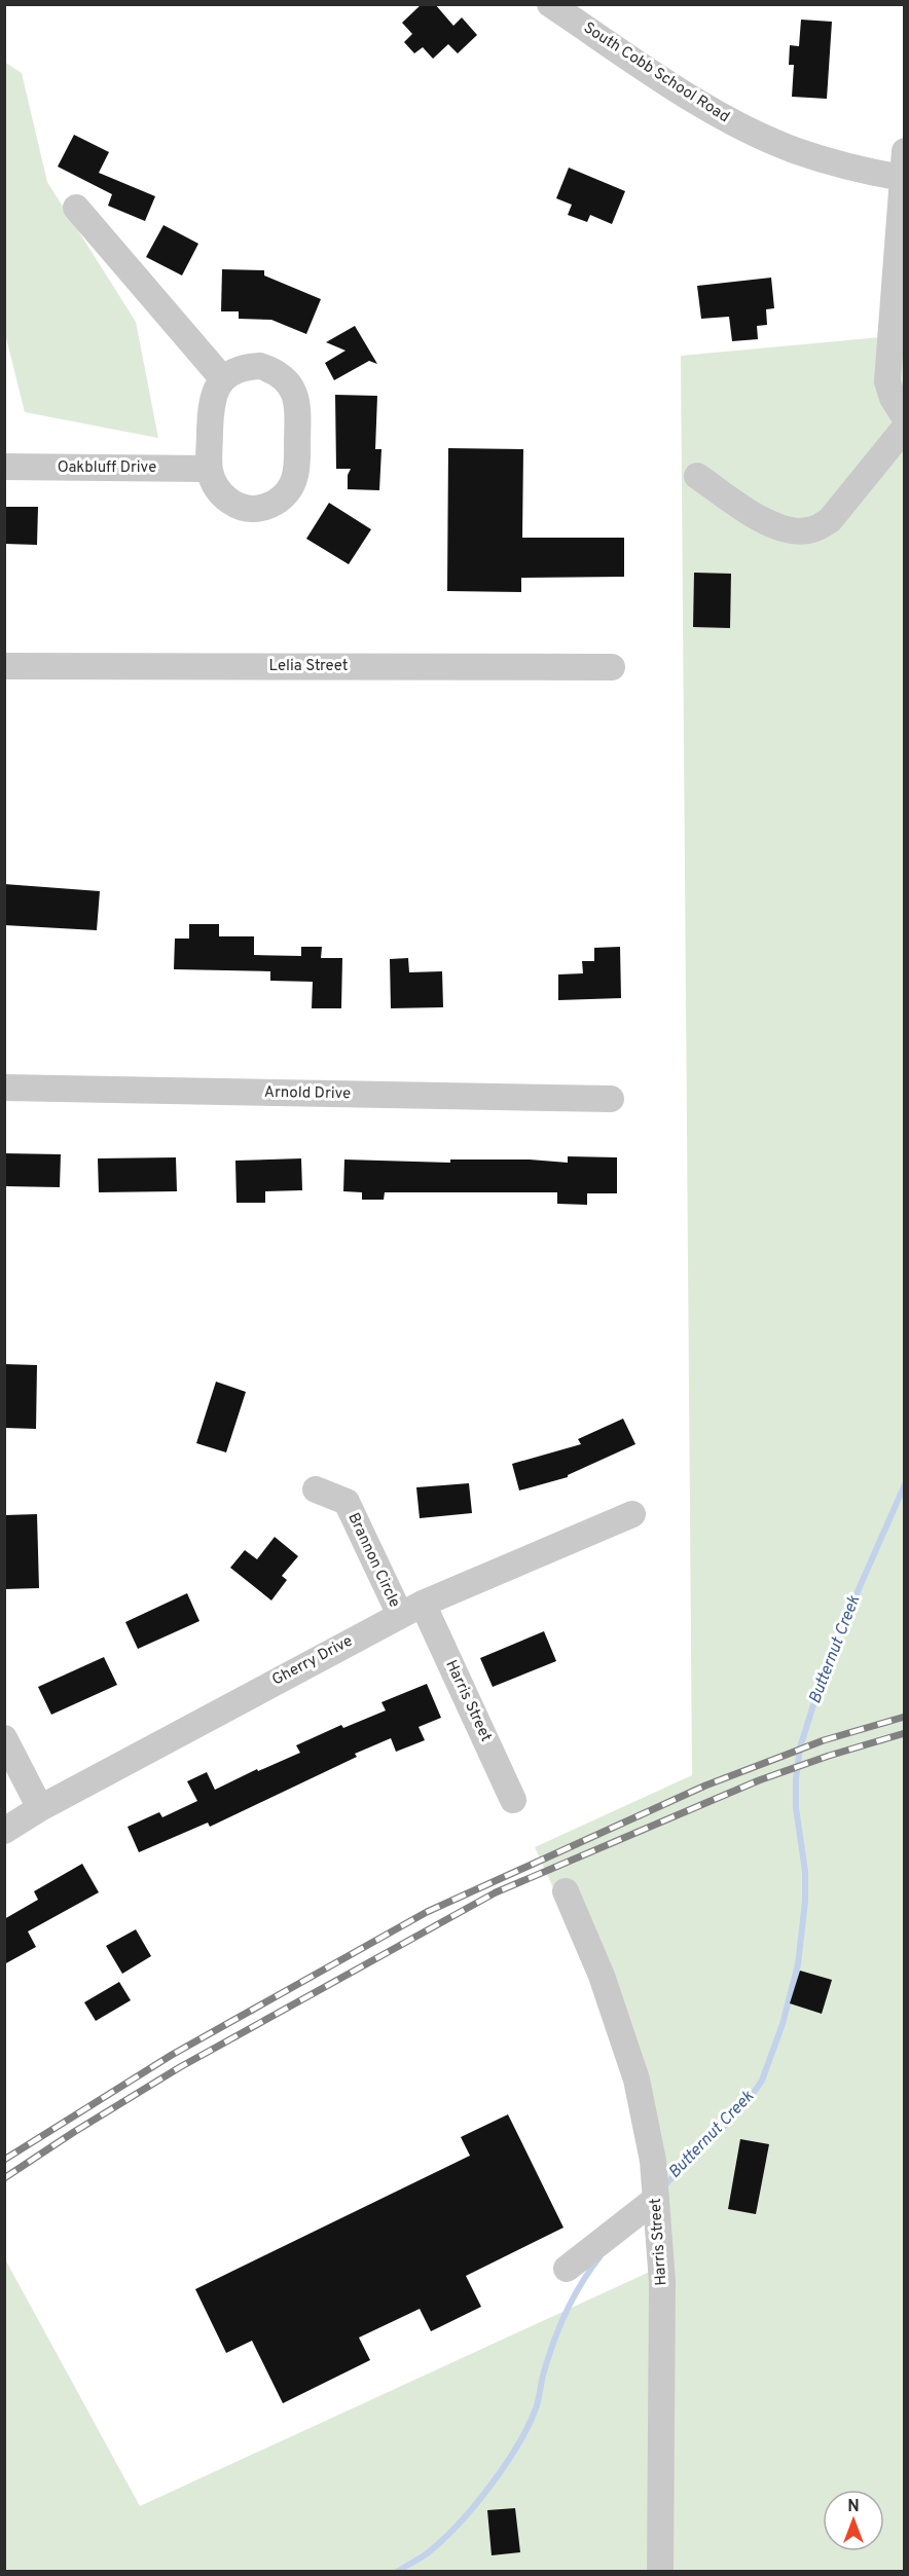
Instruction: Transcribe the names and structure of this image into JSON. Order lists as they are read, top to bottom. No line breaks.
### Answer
{"streets":{"street":["South Cobb School Road","Oakbluff Drive","Lelia Street","Arnold Drive","Brannon Circle","Gherry Drive","Harris Street"]},"crossings":[["Brannon Circle","Gherry Drive"],["Gherry Drive","Harris Street"]],"water":["Butternut Creek"],"north":"top"}
